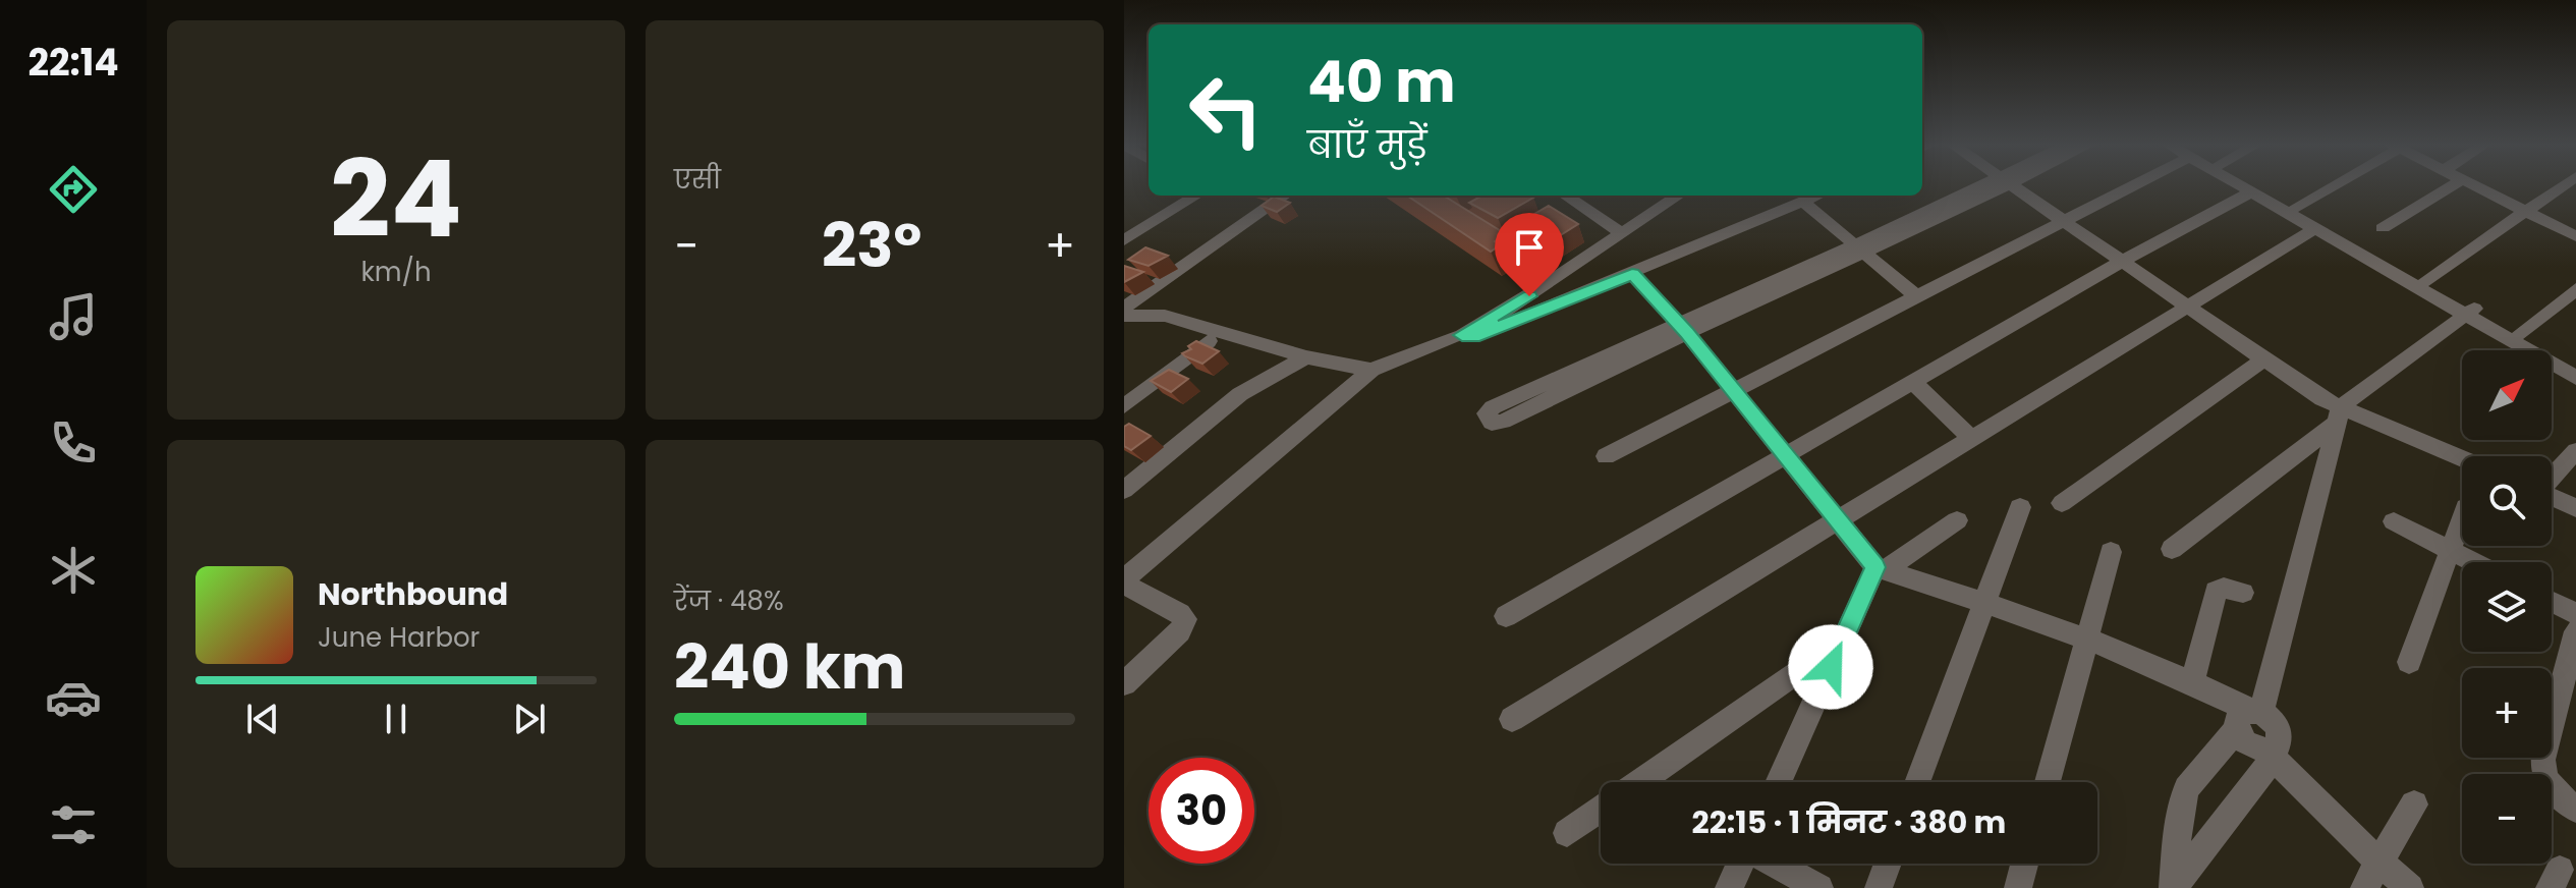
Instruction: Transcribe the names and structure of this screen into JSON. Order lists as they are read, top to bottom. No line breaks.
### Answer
{"north":"top right","page":{"tabs":"22:14","tile":[["24","km/h"],"एसी",["रेंज · 48%","240 km"]],"turn":["40 m","बाएँ मुड़ें"],"heat":["−","23°","+"],"map_buttons":["+","−"],"song":["Northbound","June Harbor"],"limit":"30","trip":"22:15 · 1 मिनट · 380 m"}}
